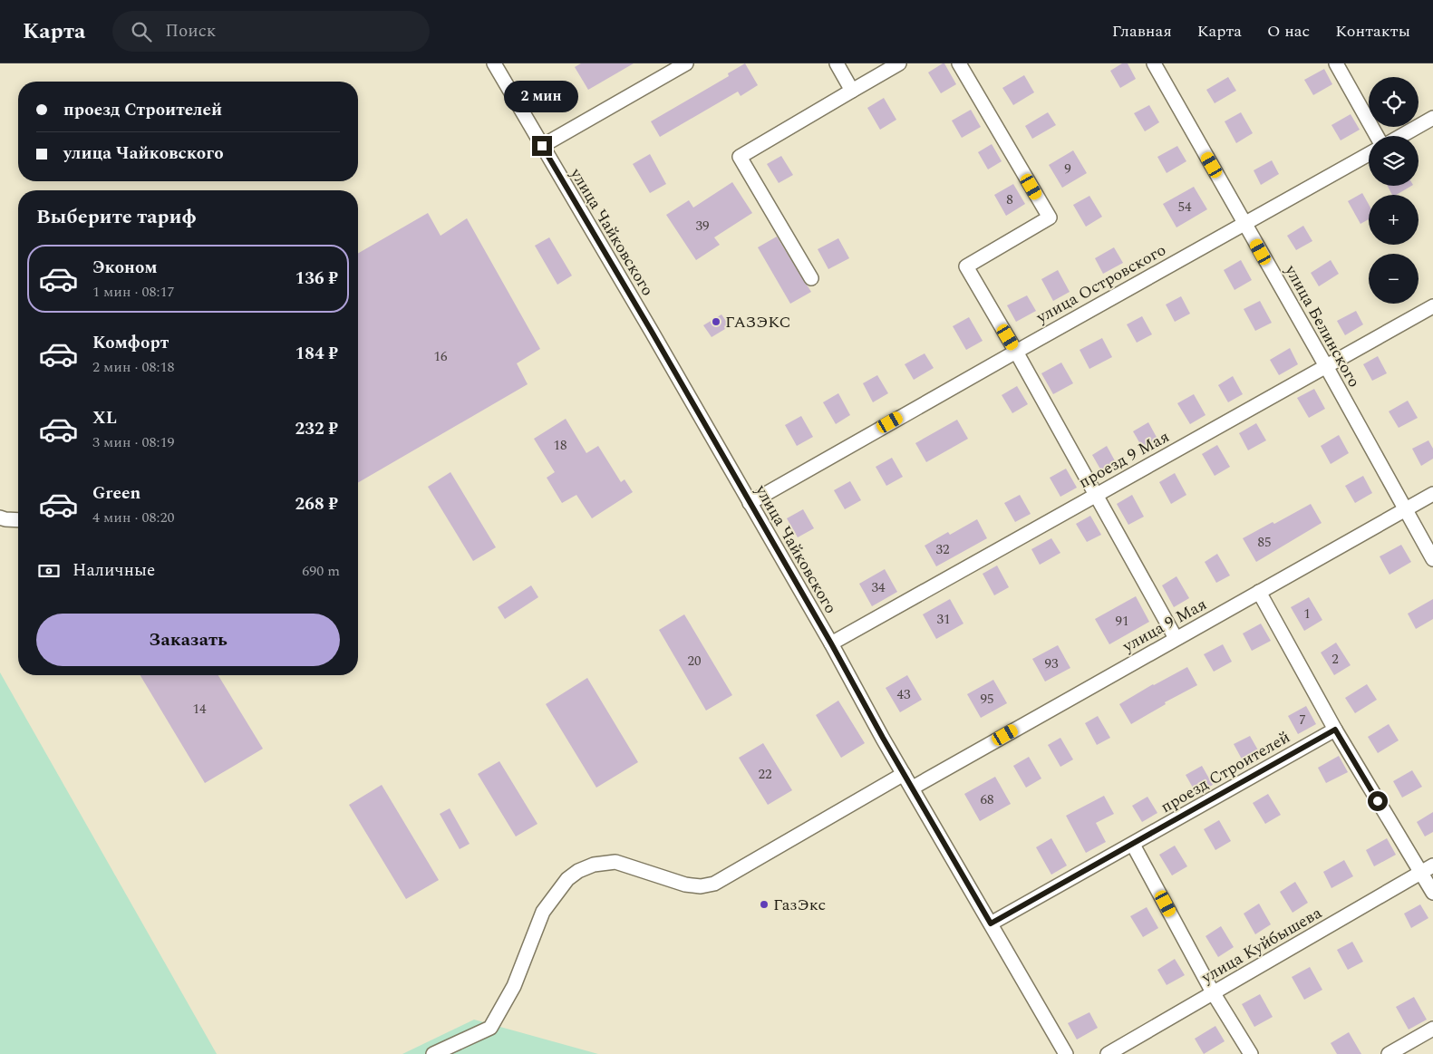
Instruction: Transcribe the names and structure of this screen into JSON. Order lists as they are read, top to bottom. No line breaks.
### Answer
{"streets":{"street":["улица Чайковского","улица Островского","улица Белинского","проезд 9 Мая","улица 9 Мая","проезд Строителей","улица Куйбышева"]},"crossings":[["улица Чайковского","улица Островского"],["улица Чайковского","проезд 9 Мая"],["улица Чайковского","улица 9 Мая"],["улица Чайковского","проезд Строителей"],["улица Островского","улица Белинского"],["улица Белинского","проезд 9 Мая"],["улица Белинского","улица 9 Мая"]],"places":["ГАЗЭКС","ГазЭкс"],"house_numbers":["9","8","54","39","16","18","85","32","34","1","31","91","2","20","93","43","95","14","7","22","68"],"page":{"header":"Карта","search":"Поиск","nav":["Главная","Карта","О нас","Контакты"],"map_buttons":["+","−"],"bubble":"2 мин","banner":["проезд Строителей","улица Чайковского"],"heading":"Выберите тариф","list":[{"name":"Эконом","note":"1 мин · 08:17","value":"136 ₽"},{"name":"Комфорт","note":"2 мин · 08:18","value":"184 ₽"},{"name":"XL","note":"3 мин · 08:19","value":"232 ₽"},{"name":"Green","note":"4 мин · 08:20","value":"268 ₽"}],"pay":["Наличные","690 m"],"buttons":"Заказать"}}
